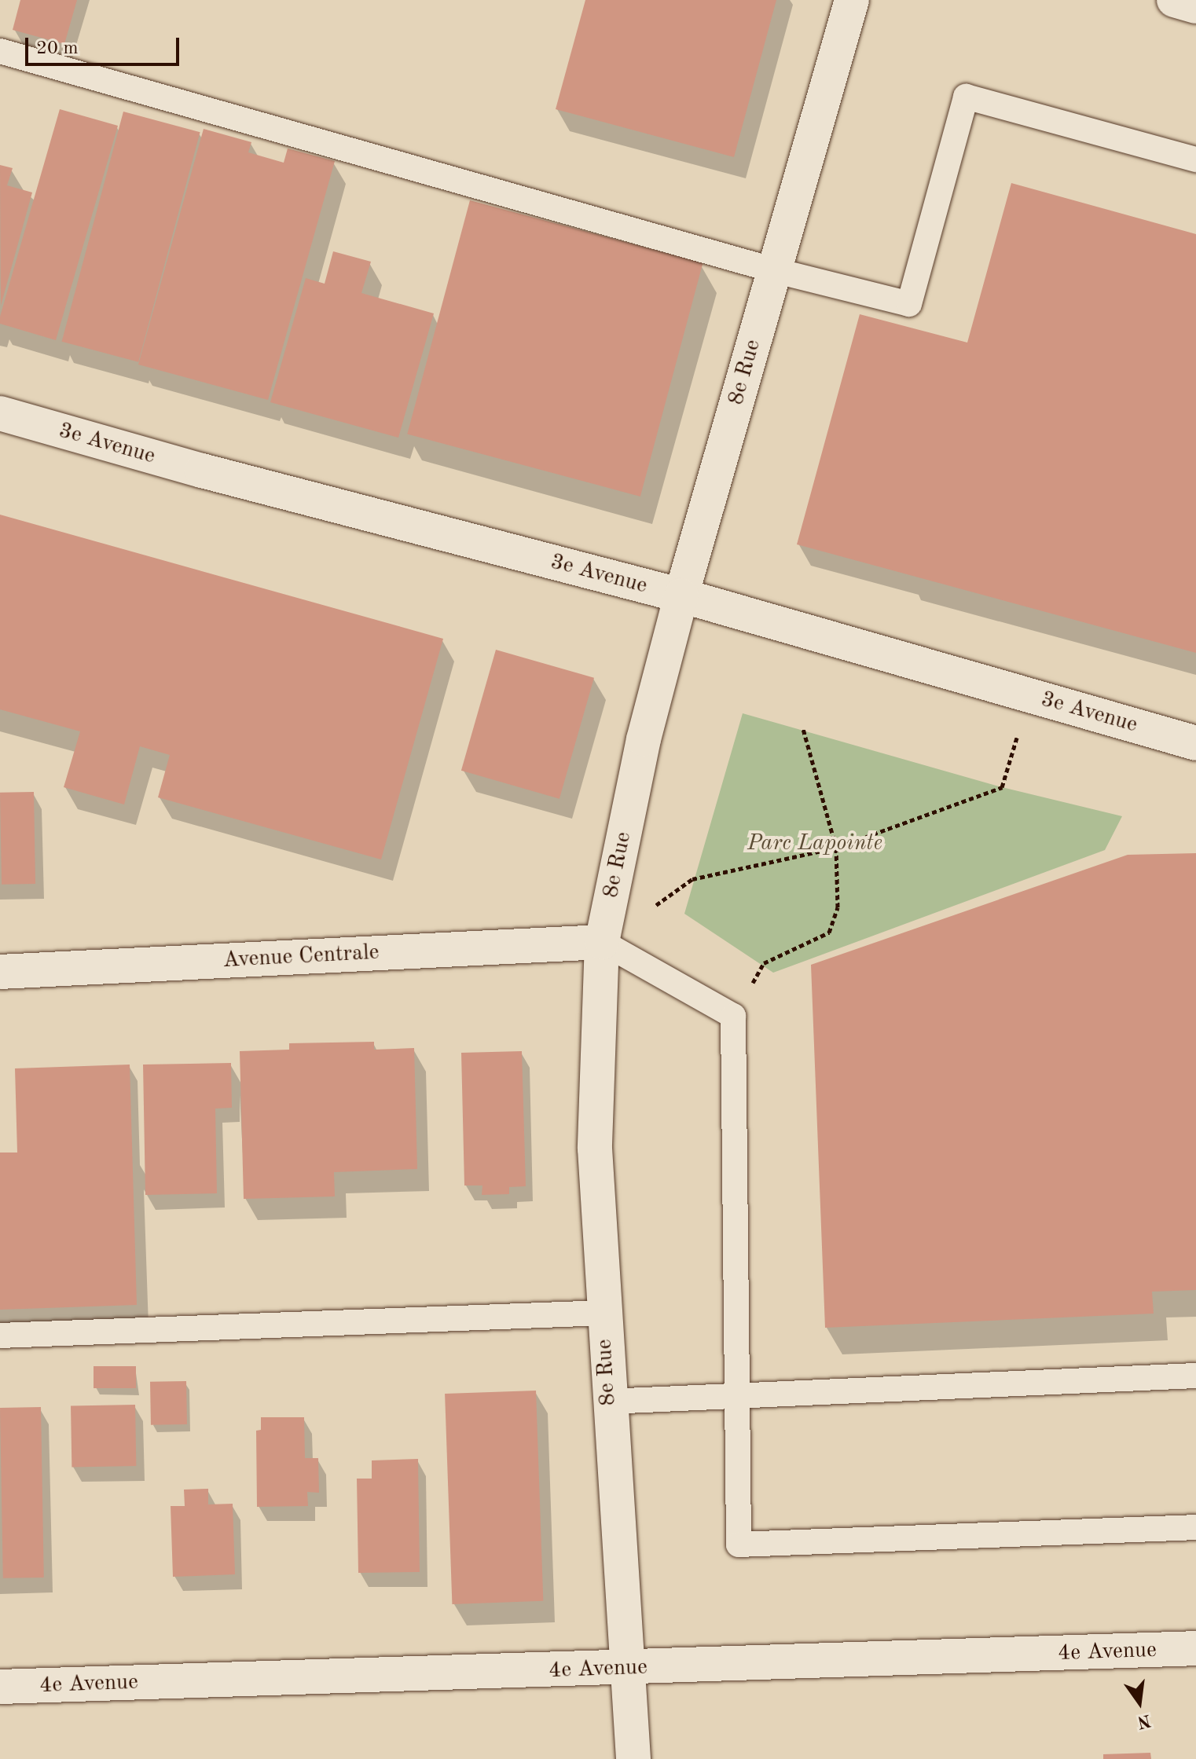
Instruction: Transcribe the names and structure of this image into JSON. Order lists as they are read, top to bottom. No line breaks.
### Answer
{"streets":{"street":["8e Rue","3e Avenue","Avenue Centrale","4e Avenue"]},"crossings":[["8e Rue","3e Avenue"],["8e Rue","Avenue Centrale"],["8e Rue","4e Avenue"]],"parks":["Parc Lapointe"],"scale_bar":"20 m","north":"bottom"}
